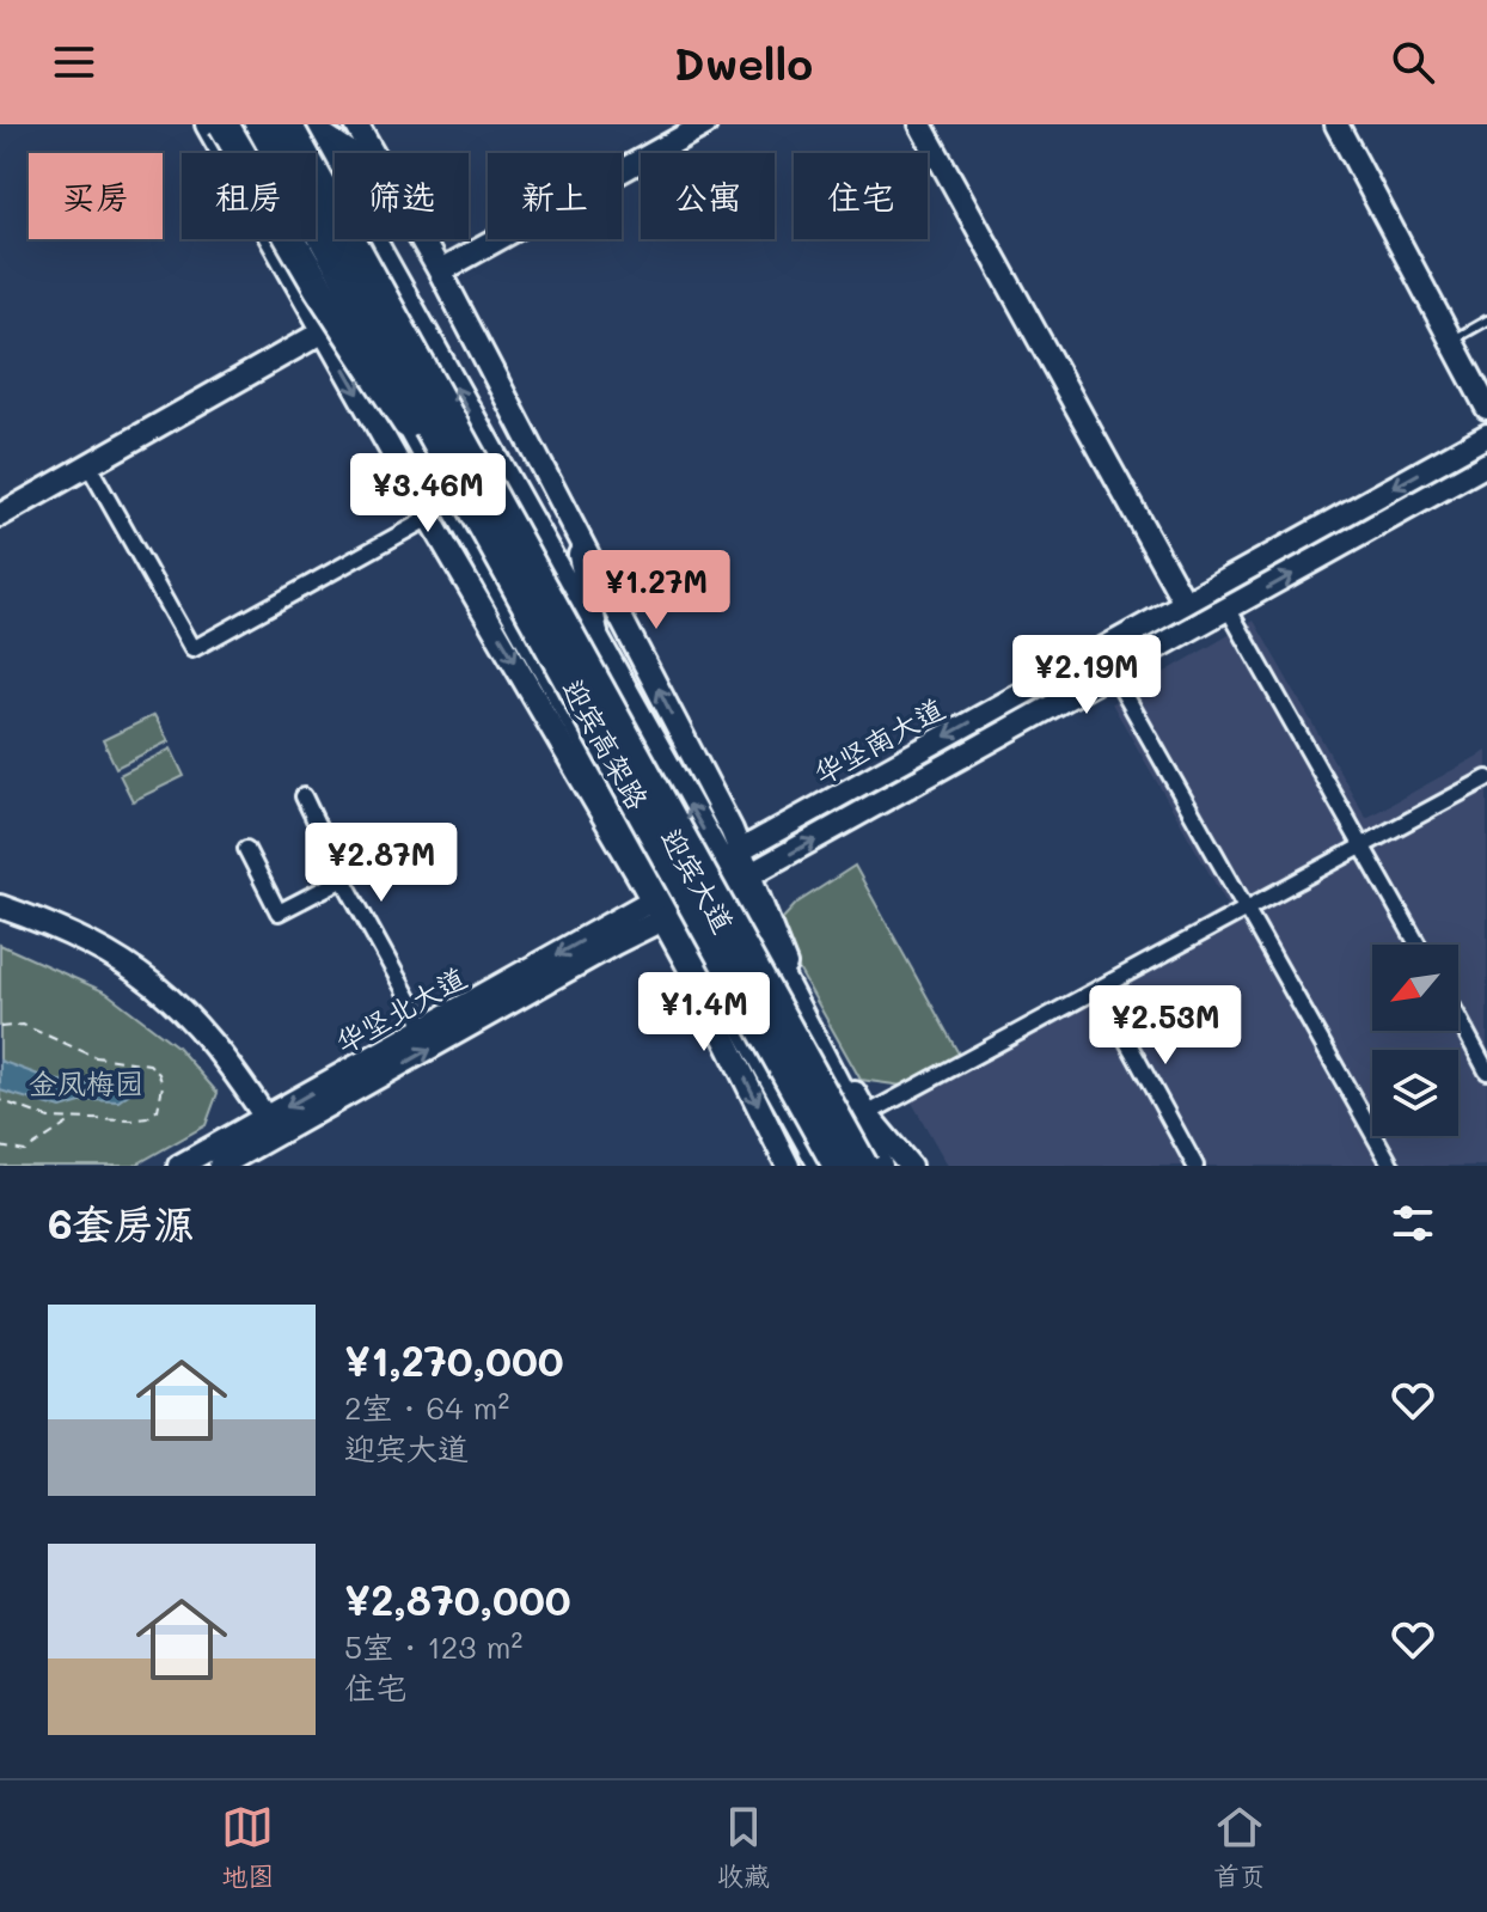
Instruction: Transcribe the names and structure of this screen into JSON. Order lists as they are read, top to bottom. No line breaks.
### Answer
{"streets":{"highway":["迎宾高架路"],"main road":["迎宾大道"],"street":["华坚南大道","华坚北大道"]},"crossings":[["华坚南大道","迎宾大道"],["华坚南大道","华坚北大道"],["迎宾大道","华坚北大道"]],"parks":["金凤梅园"],"north":"bottom left","page":{"header":"Dwello","chip":["买房","租房","筛选","新上","公寓","住宅"],"price":["¥3.46M","¥1.27M","¥2.19M","¥2.87M","¥1.4M","¥2.53M"],"heading":"6套房源","list":[{"name":"¥1,270,000","note":"2室 · 64 m² · 迎宾大道"},{"name":"¥2,870,000","note":"5室 · 123 m² · 住宅"}],"tabs":["地图","收藏","首页"]}}
